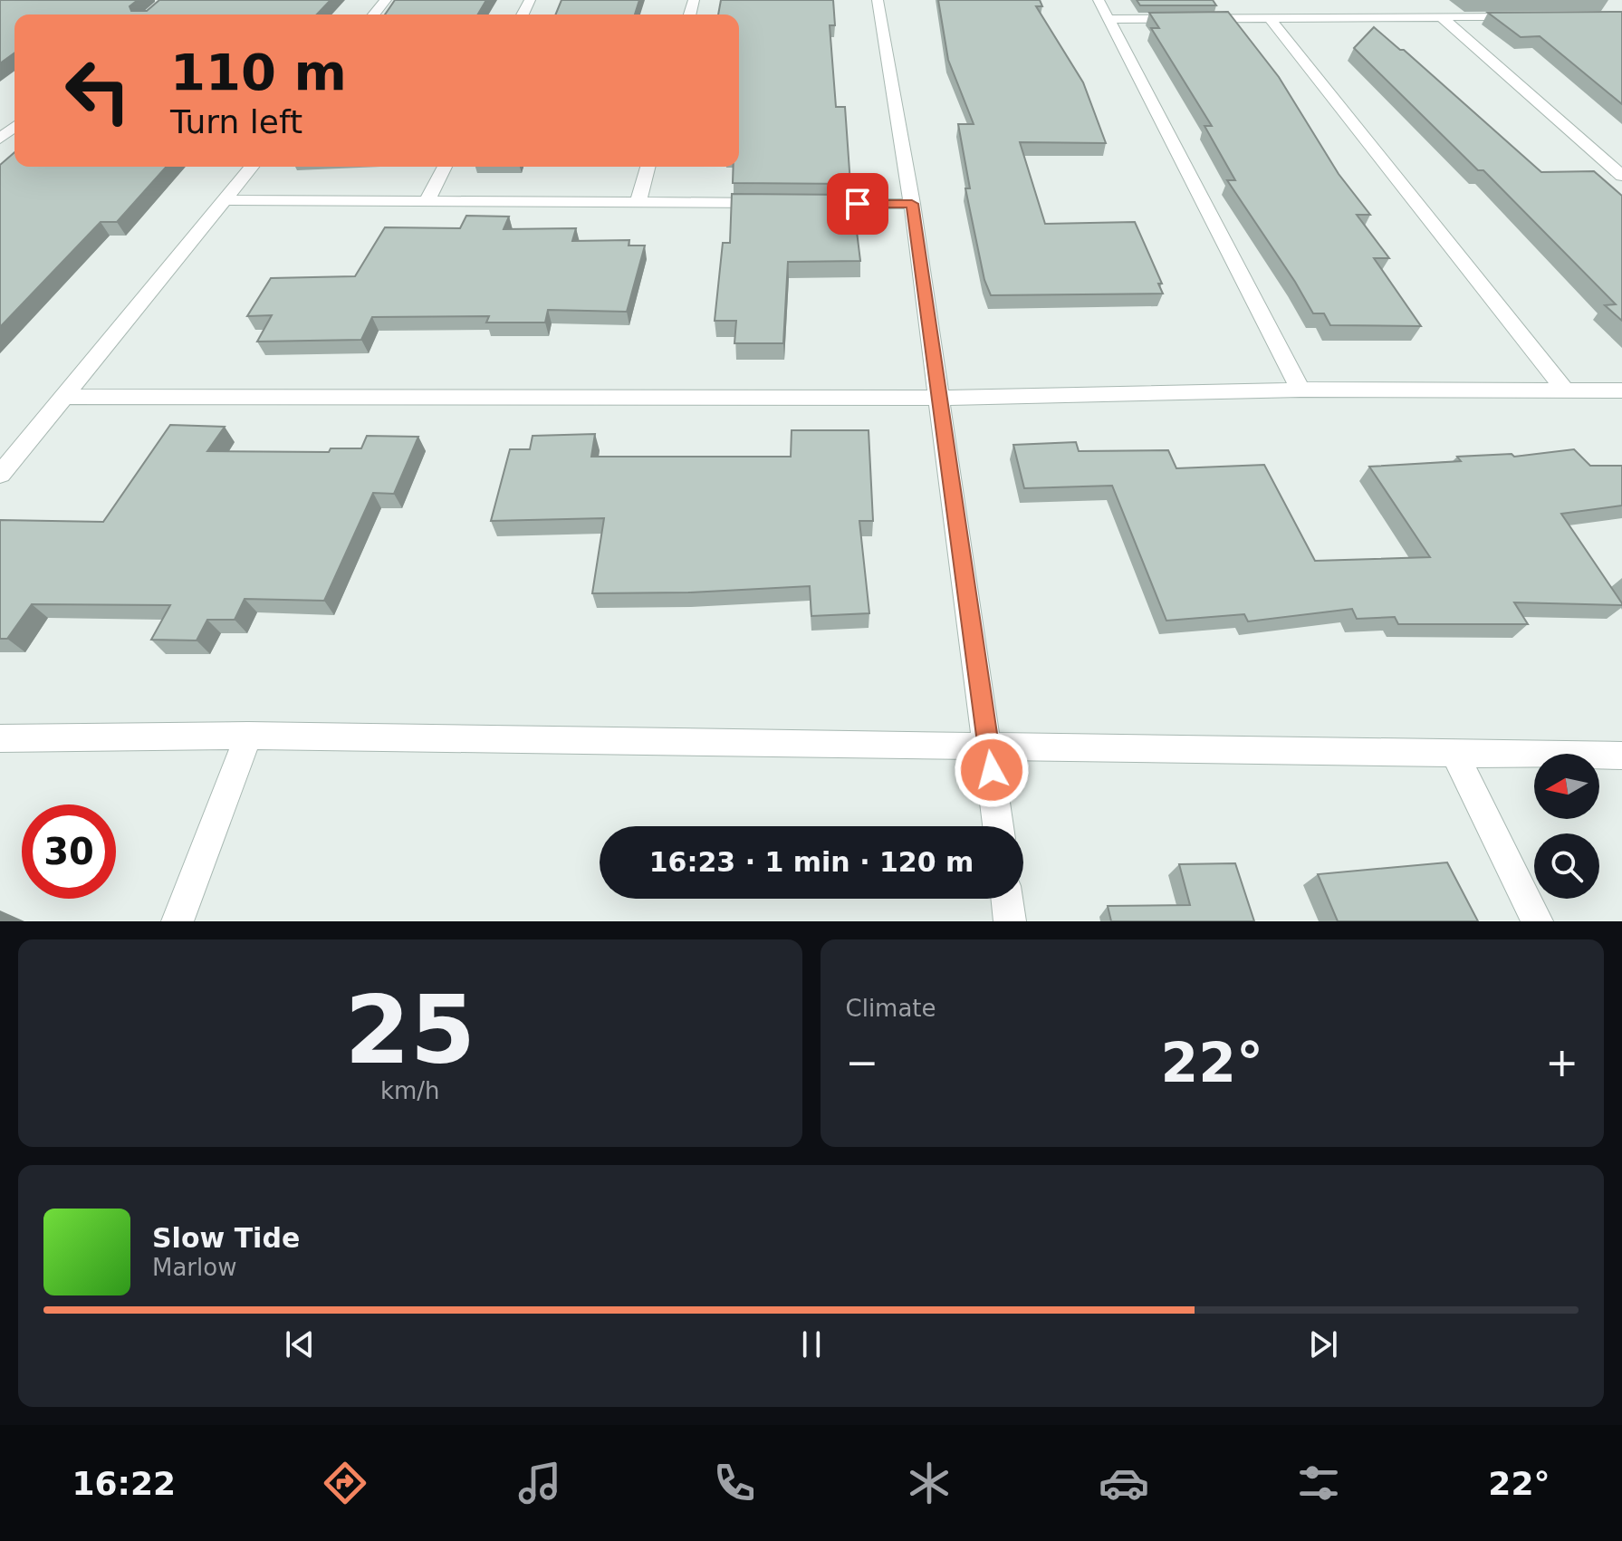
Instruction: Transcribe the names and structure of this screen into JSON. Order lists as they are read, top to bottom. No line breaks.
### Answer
{"north":"left","page":{"turn":["110 m","Turn left"],"limit":"30","trip":"16:23 · 1 min · 120 m","tile":[["25","km/h"],"Climate"],"heat":["−","22°","+"],"song":["Slow Tide","Marlow"],"tabs":["16:22","22°"]}}
